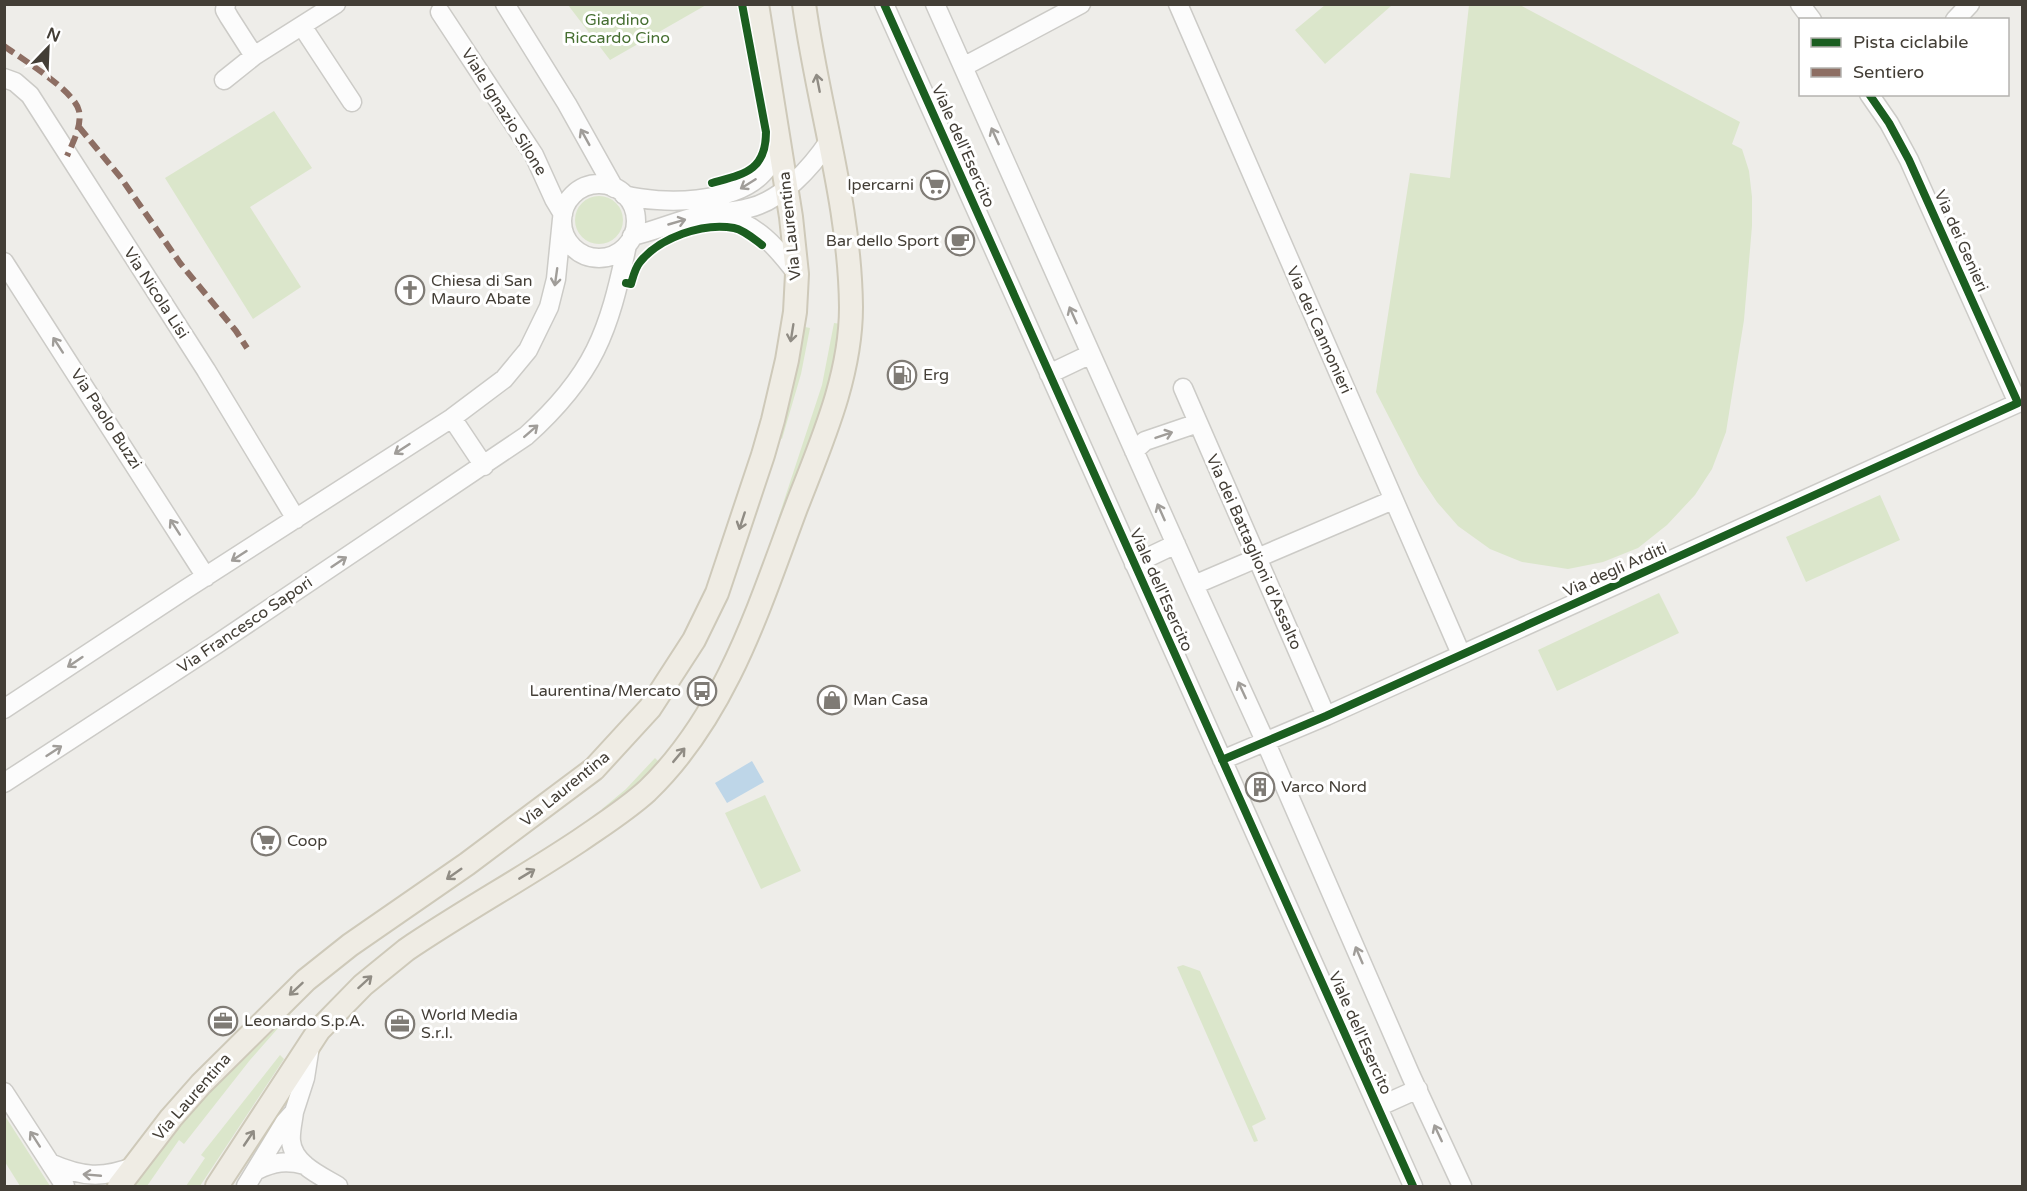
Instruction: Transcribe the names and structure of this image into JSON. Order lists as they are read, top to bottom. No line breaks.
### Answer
{"streets":{"main road":["Via Laurentina"],"street":["Viale Ignazio Silone","Viale dell'Esercito","Via dei Genieri","Via Nicola Lisi","Via dei Cannonieri","Via Paolo Buzzi","Via dei Battaglioni d'Assalto","Via degli Arditi","Via Francesco Sapori"]},"crossings":[["Viale Ignazio Silone","Via Francesco Sapori"],["Viale dell'Esercito","Via degli Arditi"],["Via dei Genieri","Via degli Arditi"],["Via dei Cannonieri","Via degli Arditi"],["Via dei Battaglioni d'Assalto","Via degli Arditi"]],"one_way":["Via Paolo Buzzi"],"parks":["Giardino Riccardo Cino"],"places":{"supermarket":["Ipercarni","Coop"],"cafe":["Bar dello Sport"],"church":["Chiesa di San Mauro Abate"],"fuel station":["Erg"],"bus stop":["Laurentina/Mercato"],"shop":["Man Casa"],"building":["Varco Nord"],"office":["Leonardo S.p.A.","World Media S.r.l."]},"legend":["Pista ciclabile","Sentiero"],"north":"top right"}
